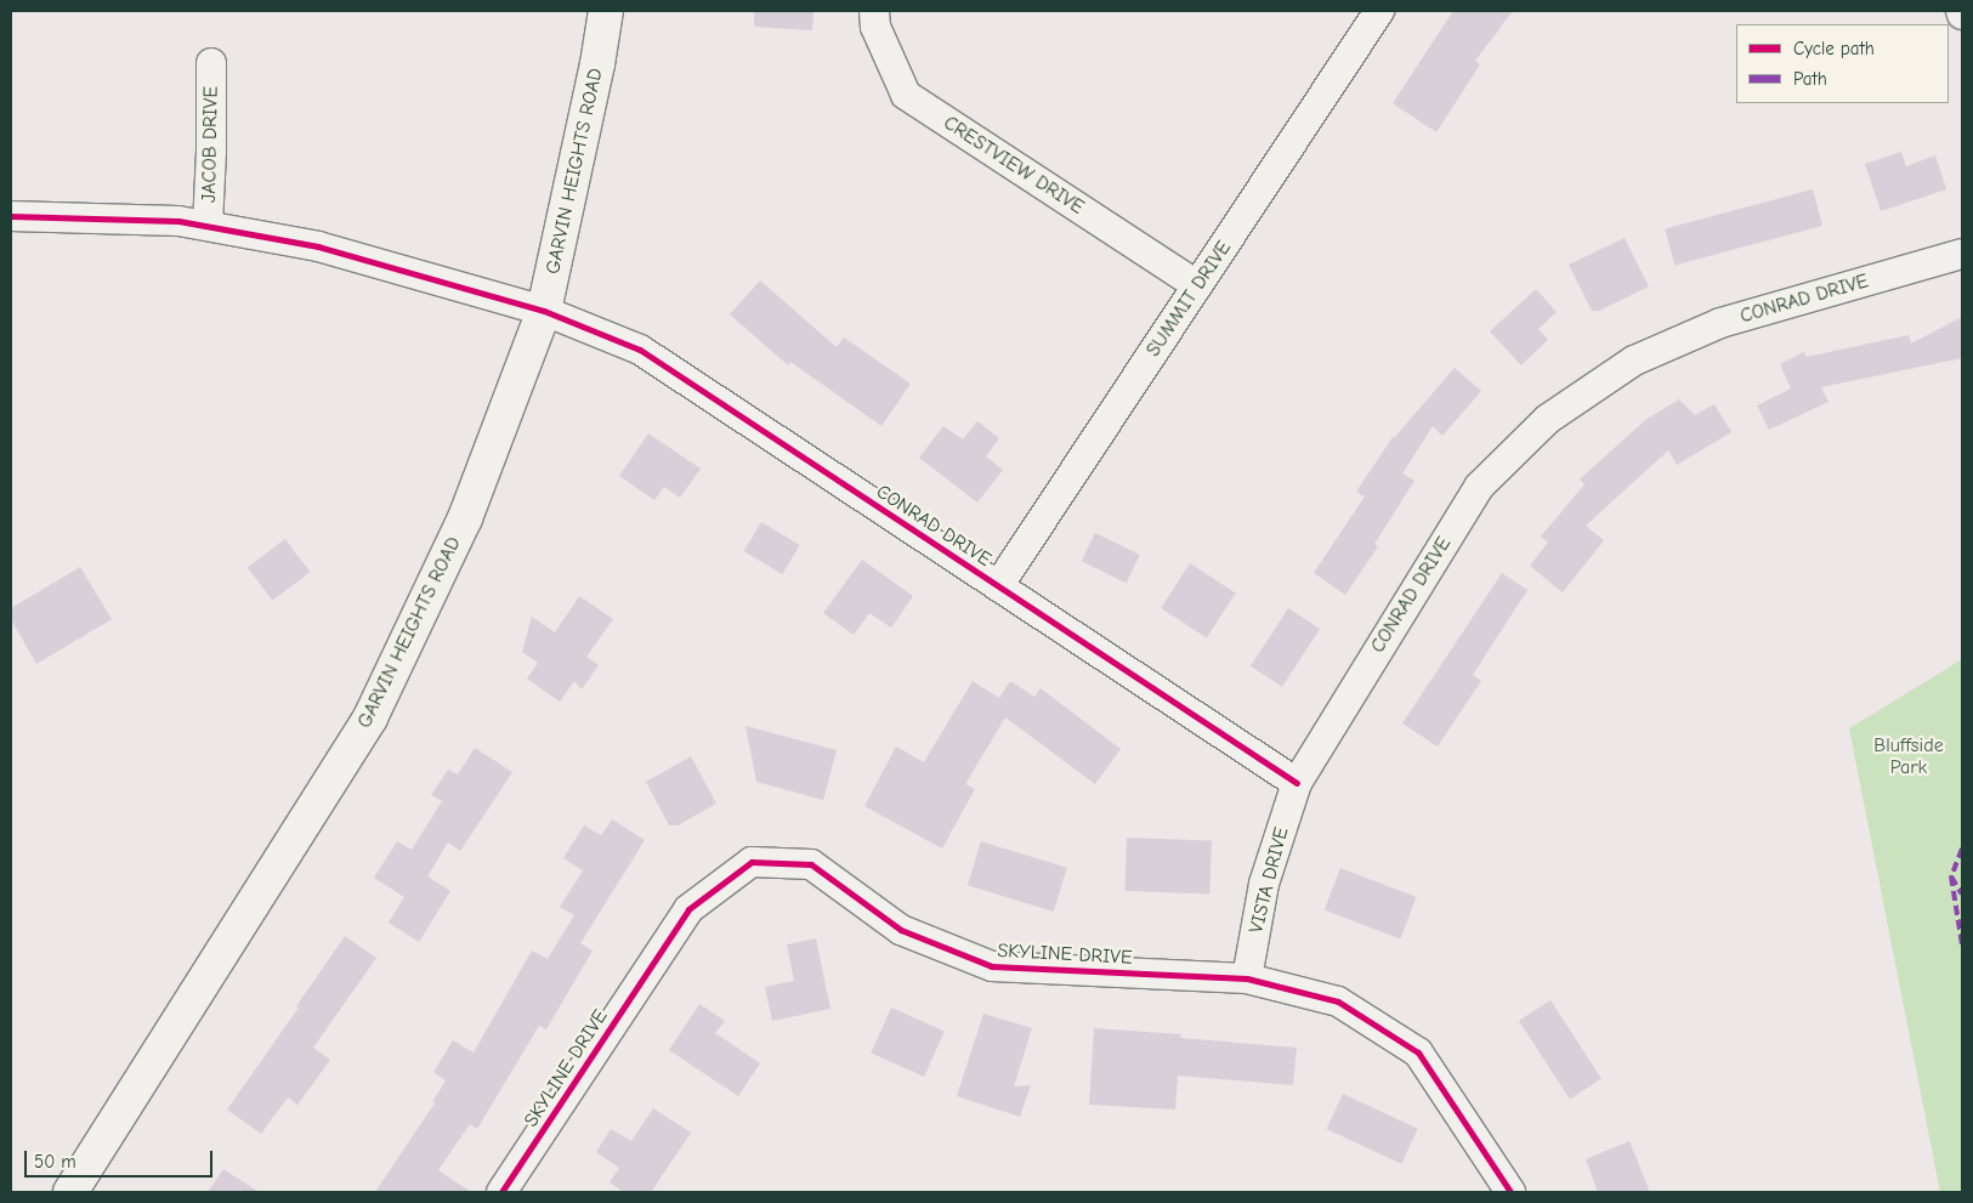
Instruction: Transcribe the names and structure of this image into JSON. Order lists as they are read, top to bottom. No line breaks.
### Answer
{"streets":{"main road":["GARVIN HEIGHTS ROAD"],"street":["JACOB DRIVE","CRESTVIEW DRIVE","SUMMIT DRIVE","CONRAD DRIVE","VISTA DRIVE","SKYLINE DRIVE"]},"crossings":[["JACOB DRIVE","CONRAD DRIVE"],["CRESTVIEW DRIVE","SUMMIT DRIVE"],["GARVIN HEIGHTS ROAD","CONRAD DRIVE"],["SUMMIT DRIVE","CONRAD DRIVE"],["CONRAD DRIVE","VISTA DRIVE"],["VISTA DRIVE","SKYLINE DRIVE"]],"parks":["Bluffside Park"],"legend":["Cycle path","Path"],"scale_bar":"50 m"}
